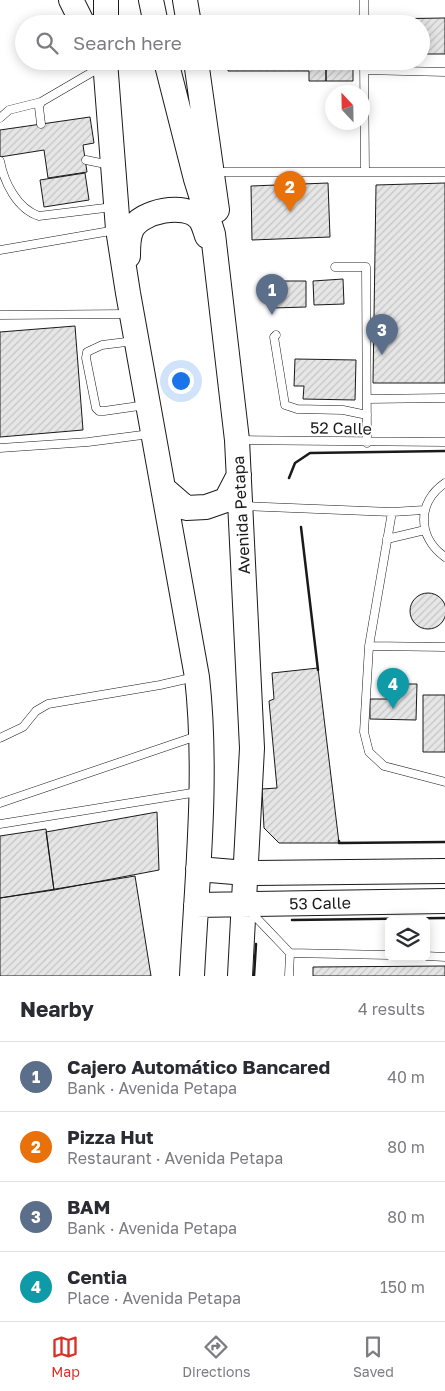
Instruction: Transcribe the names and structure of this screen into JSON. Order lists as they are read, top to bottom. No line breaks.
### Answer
{"streets":{"main road":["Avenida Petapa","53 Calle"],"lane":["52 Calle"]},"crossings":[["52 Calle","Avenida Petapa"],["Avenida Petapa","53 Calle"]],"north":"top","page":{"search":"Search here","pins":["2","1","3","4"],"heading":["Nearby","4 results"],"list":[{"mark":"1","name":"Cajero Automático Bancared","note":"Bank · Avenida Petapa","value":"40 m"},{"mark":"2","name":"Pizza Hut","note":"Restaurant · Avenida Petapa","value":"80 m"},{"mark":"3","name":"BAM","note":"Bank · Avenida Petapa","value":"80 m"},{"mark":"4","name":"Centia","note":"Place · Avenida Petapa","value":"150 m"}],"nav":["Map","Directions","Saved"]}}
